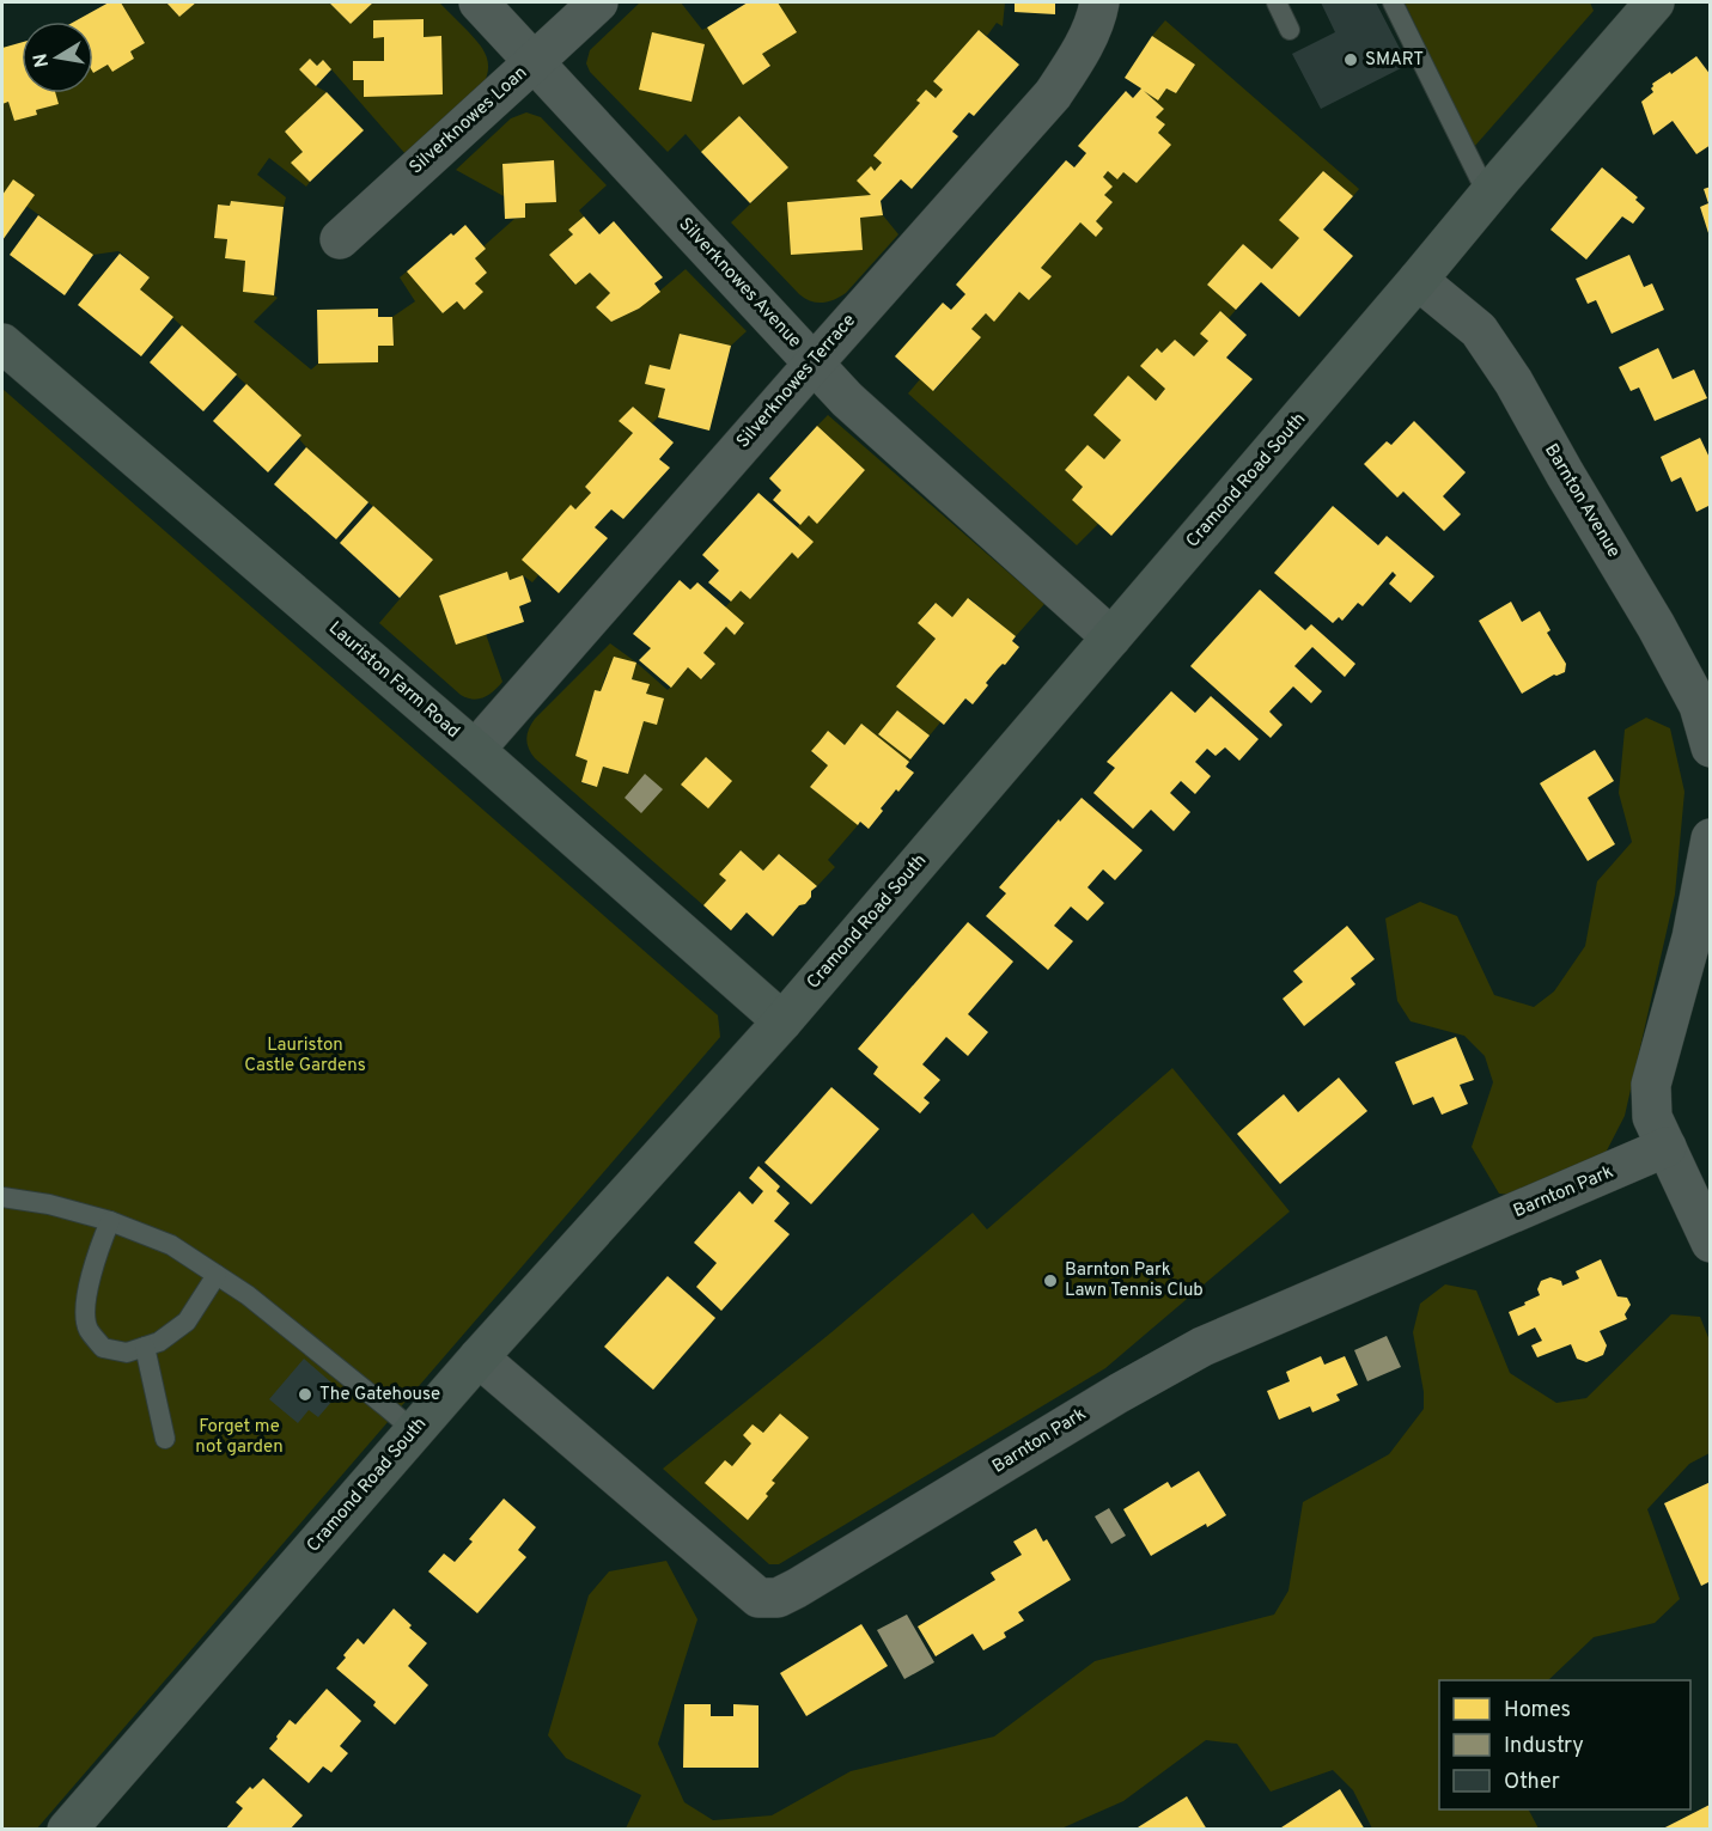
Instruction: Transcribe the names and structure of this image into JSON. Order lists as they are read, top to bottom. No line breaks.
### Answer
{"streets":{"street":["Silverknowes Loan","Silverknowes Avenue","Silverknowes Terrace","Cramond Road South","Barnton Avenue","Lauriston Farm Road","Barnton Park"]},"crossings":[["Silverknowes Loan","Silverknowes Avenue"],["Silverknowes Avenue","Silverknowes Terrace"],["Silverknowes Avenue","Cramond Road South"],["Silverknowes Terrace","Lauriston Farm Road"],["Cramond Road South","Barnton Avenue"],["Cramond Road South","Lauriston Farm Road"],["Cramond Road South","Barnton Park"]],"parks":["Lauriston Castle Gardens","Forget me not garden"],"places":["SMART","Barnton Park Lawn Tennis Club","The Gatehouse"],"legend":["Homes","Industry","Other"],"north":"left"}
